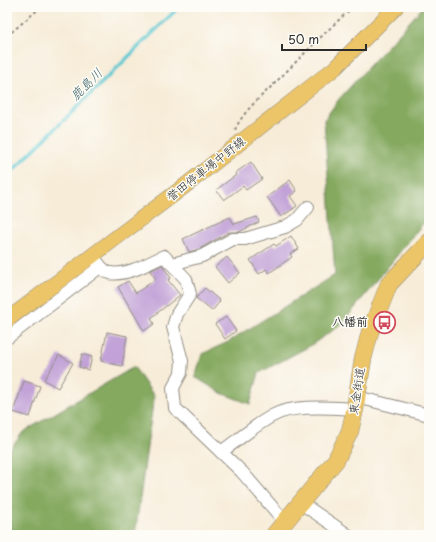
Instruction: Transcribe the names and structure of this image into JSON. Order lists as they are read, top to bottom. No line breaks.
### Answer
{"streets":{"highway":["東金街道"],"main road":["誉田停車場中野線"]},"water":["鹿島川"],"places":{"bus stop":["八幡前"]},"scale_bar":"50 m"}
